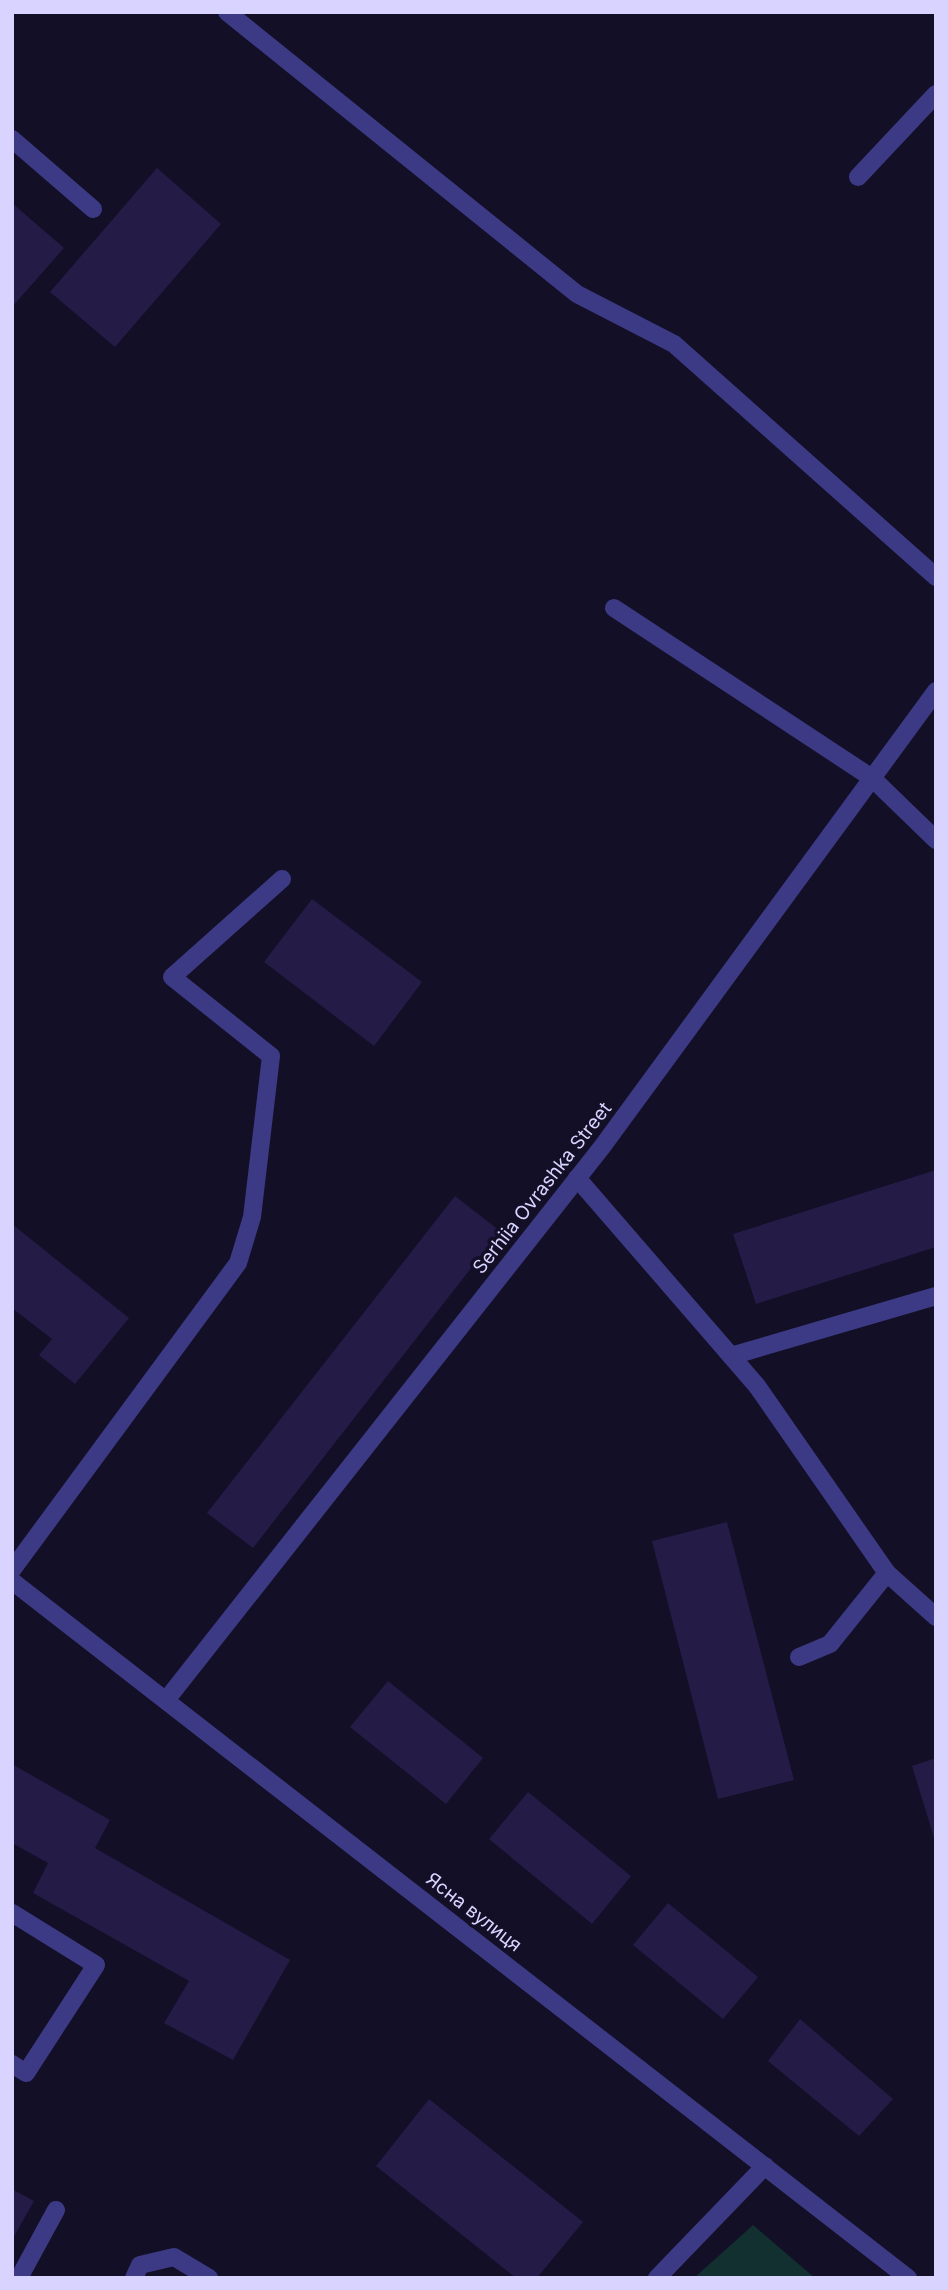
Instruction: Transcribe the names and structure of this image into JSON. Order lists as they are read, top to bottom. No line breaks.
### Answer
{"streets":{"street":["Serhiia Ovrashka Street","Ясна вулиця"]},"crossings":[["Serhiia Ovrashka Street","Ясна вулиця"]]}
